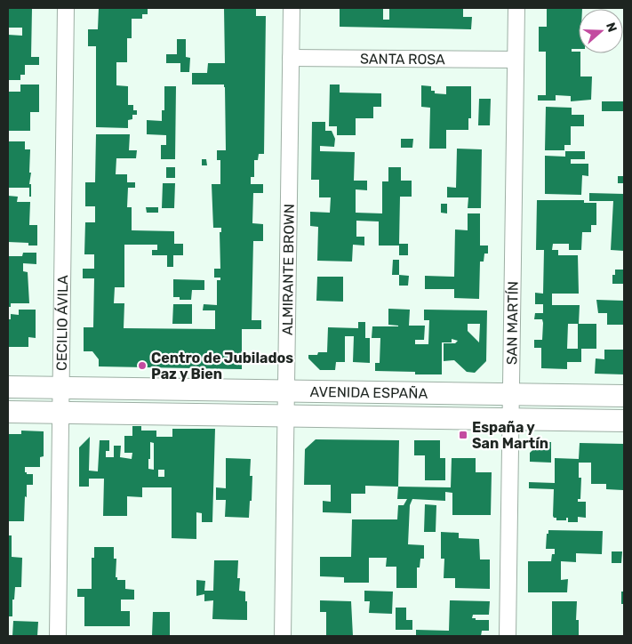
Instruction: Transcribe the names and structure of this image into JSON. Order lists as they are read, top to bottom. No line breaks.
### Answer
{"streets":{"main road":["AVENIDA ESPAÑA"],"street":["SANTA ROSA","ALMIRANTE BROWN","CECILIO ÁVILA","SAN MARTÍN"]},"crossings":[["SANTA ROSA","ALMIRANTE BROWN"],["SANTA ROSA","SAN MARTÍN"],["ALMIRANTE BROWN","AVENIDA ESPAÑA"],["CECILIO ÁVILA","AVENIDA ESPAÑA"],["SAN MARTÍN","AVENIDA ESPAÑA"]],"places":{"other":["Centro de Jubilados Paz y Bien"],"transit":["España y San Martín"]},"north":"right"}
